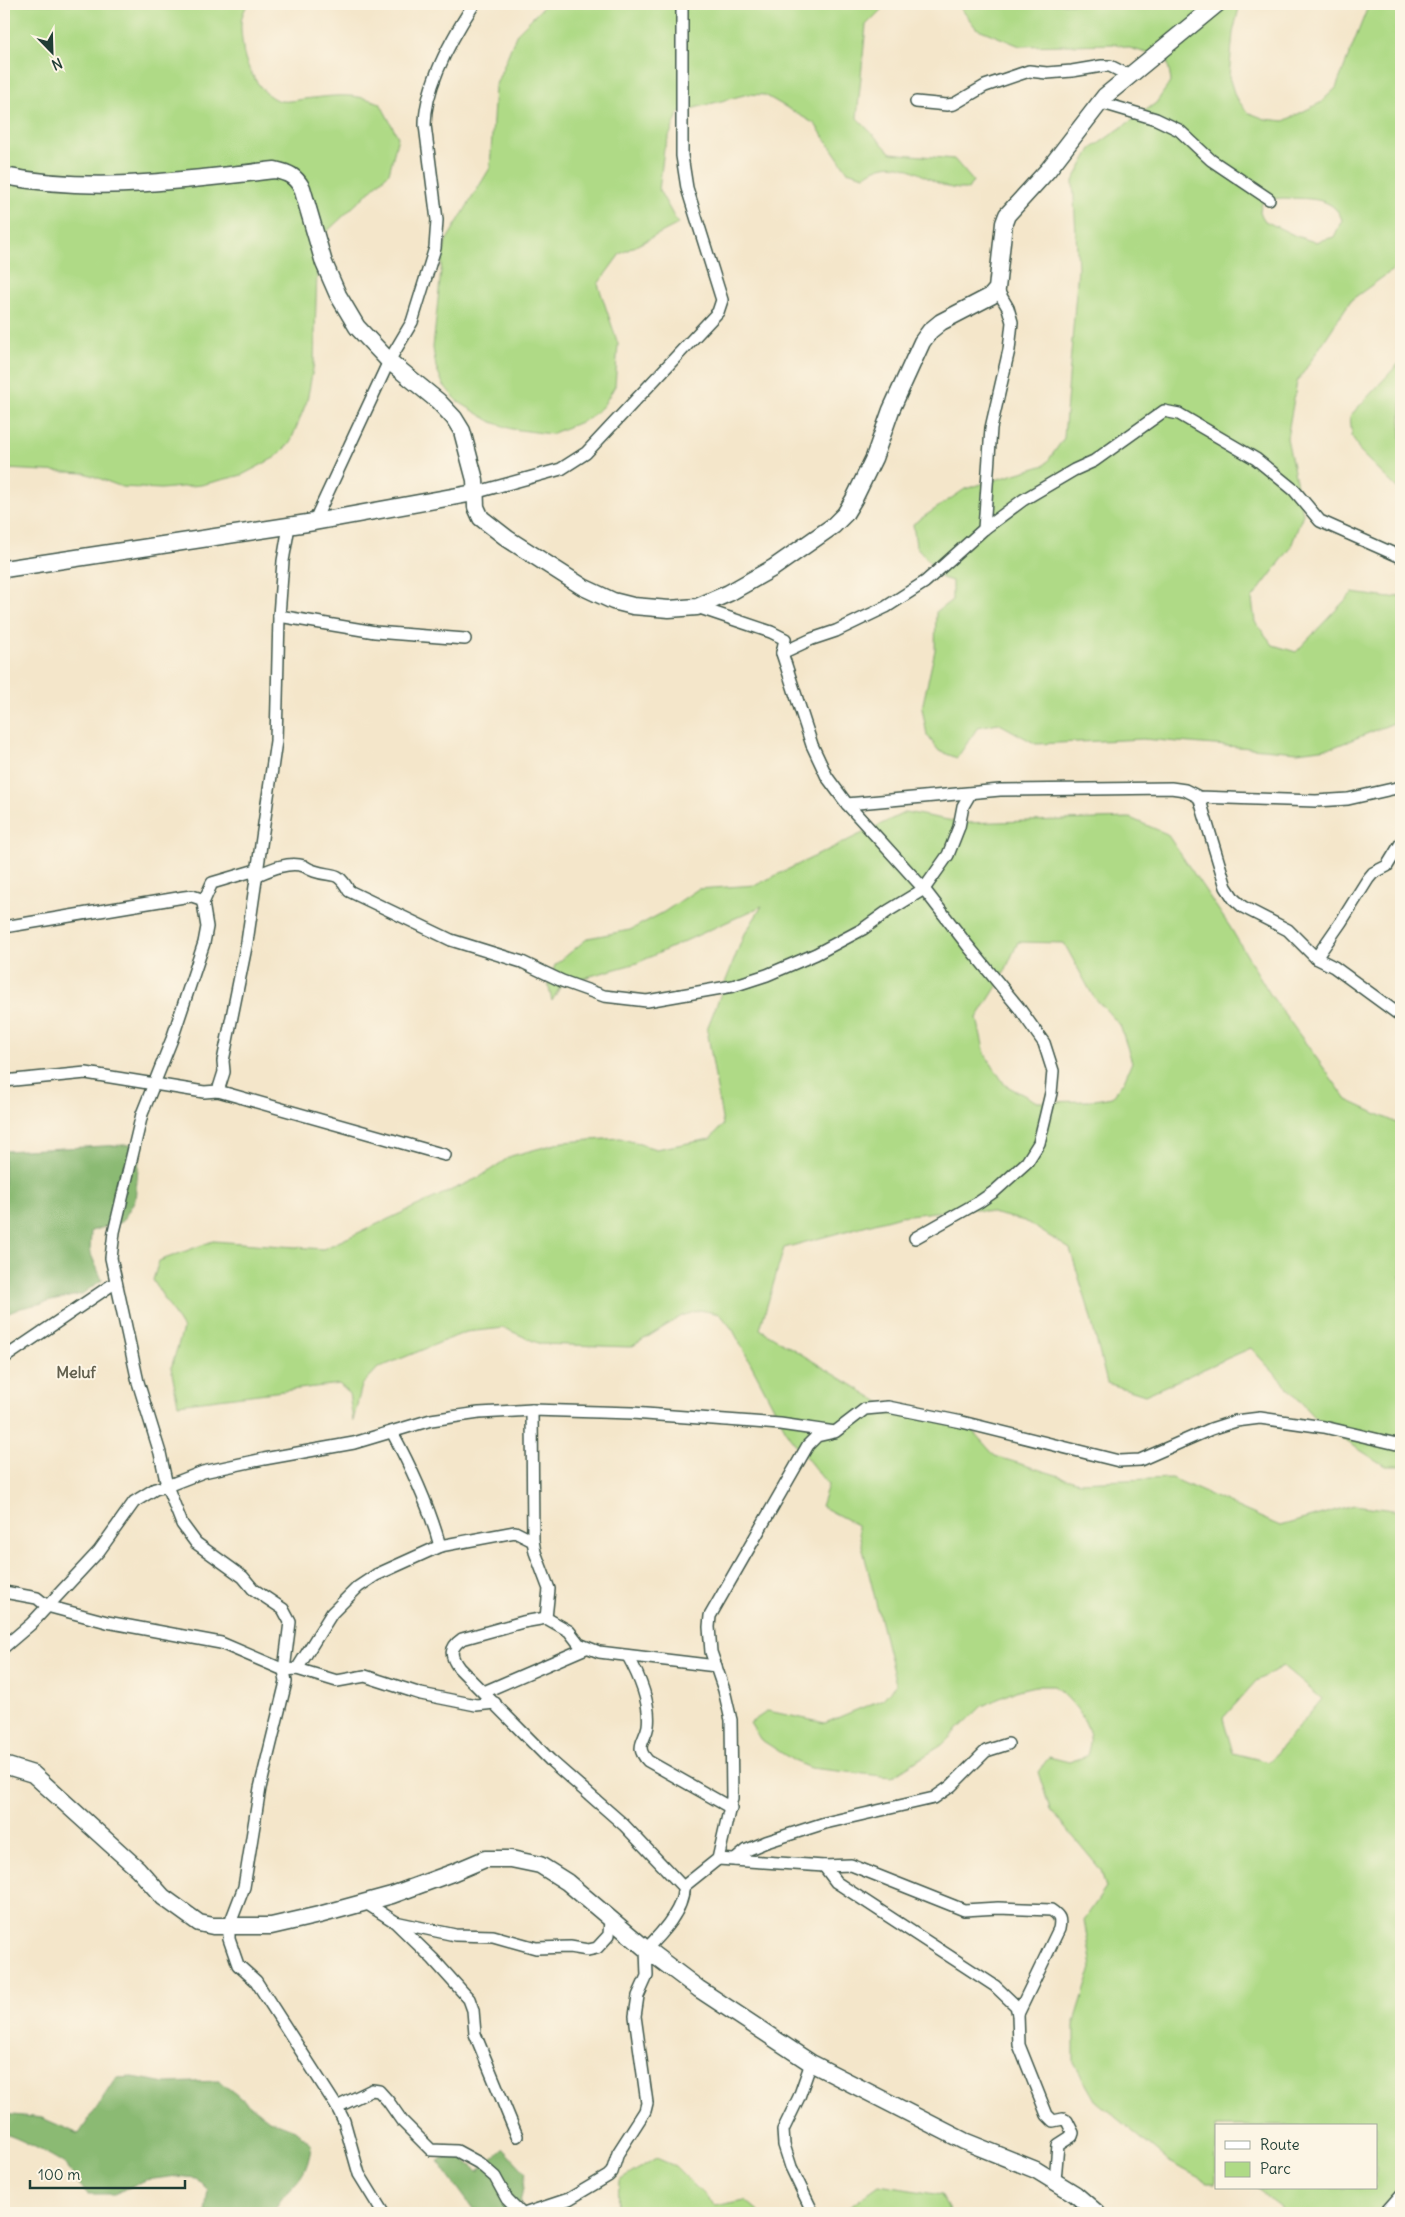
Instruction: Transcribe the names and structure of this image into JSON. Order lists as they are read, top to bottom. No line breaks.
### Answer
{"districts":["Meluf"],"legend":["Route","Parc"],"scale_bar":"100 m","north":"bottom right"}
